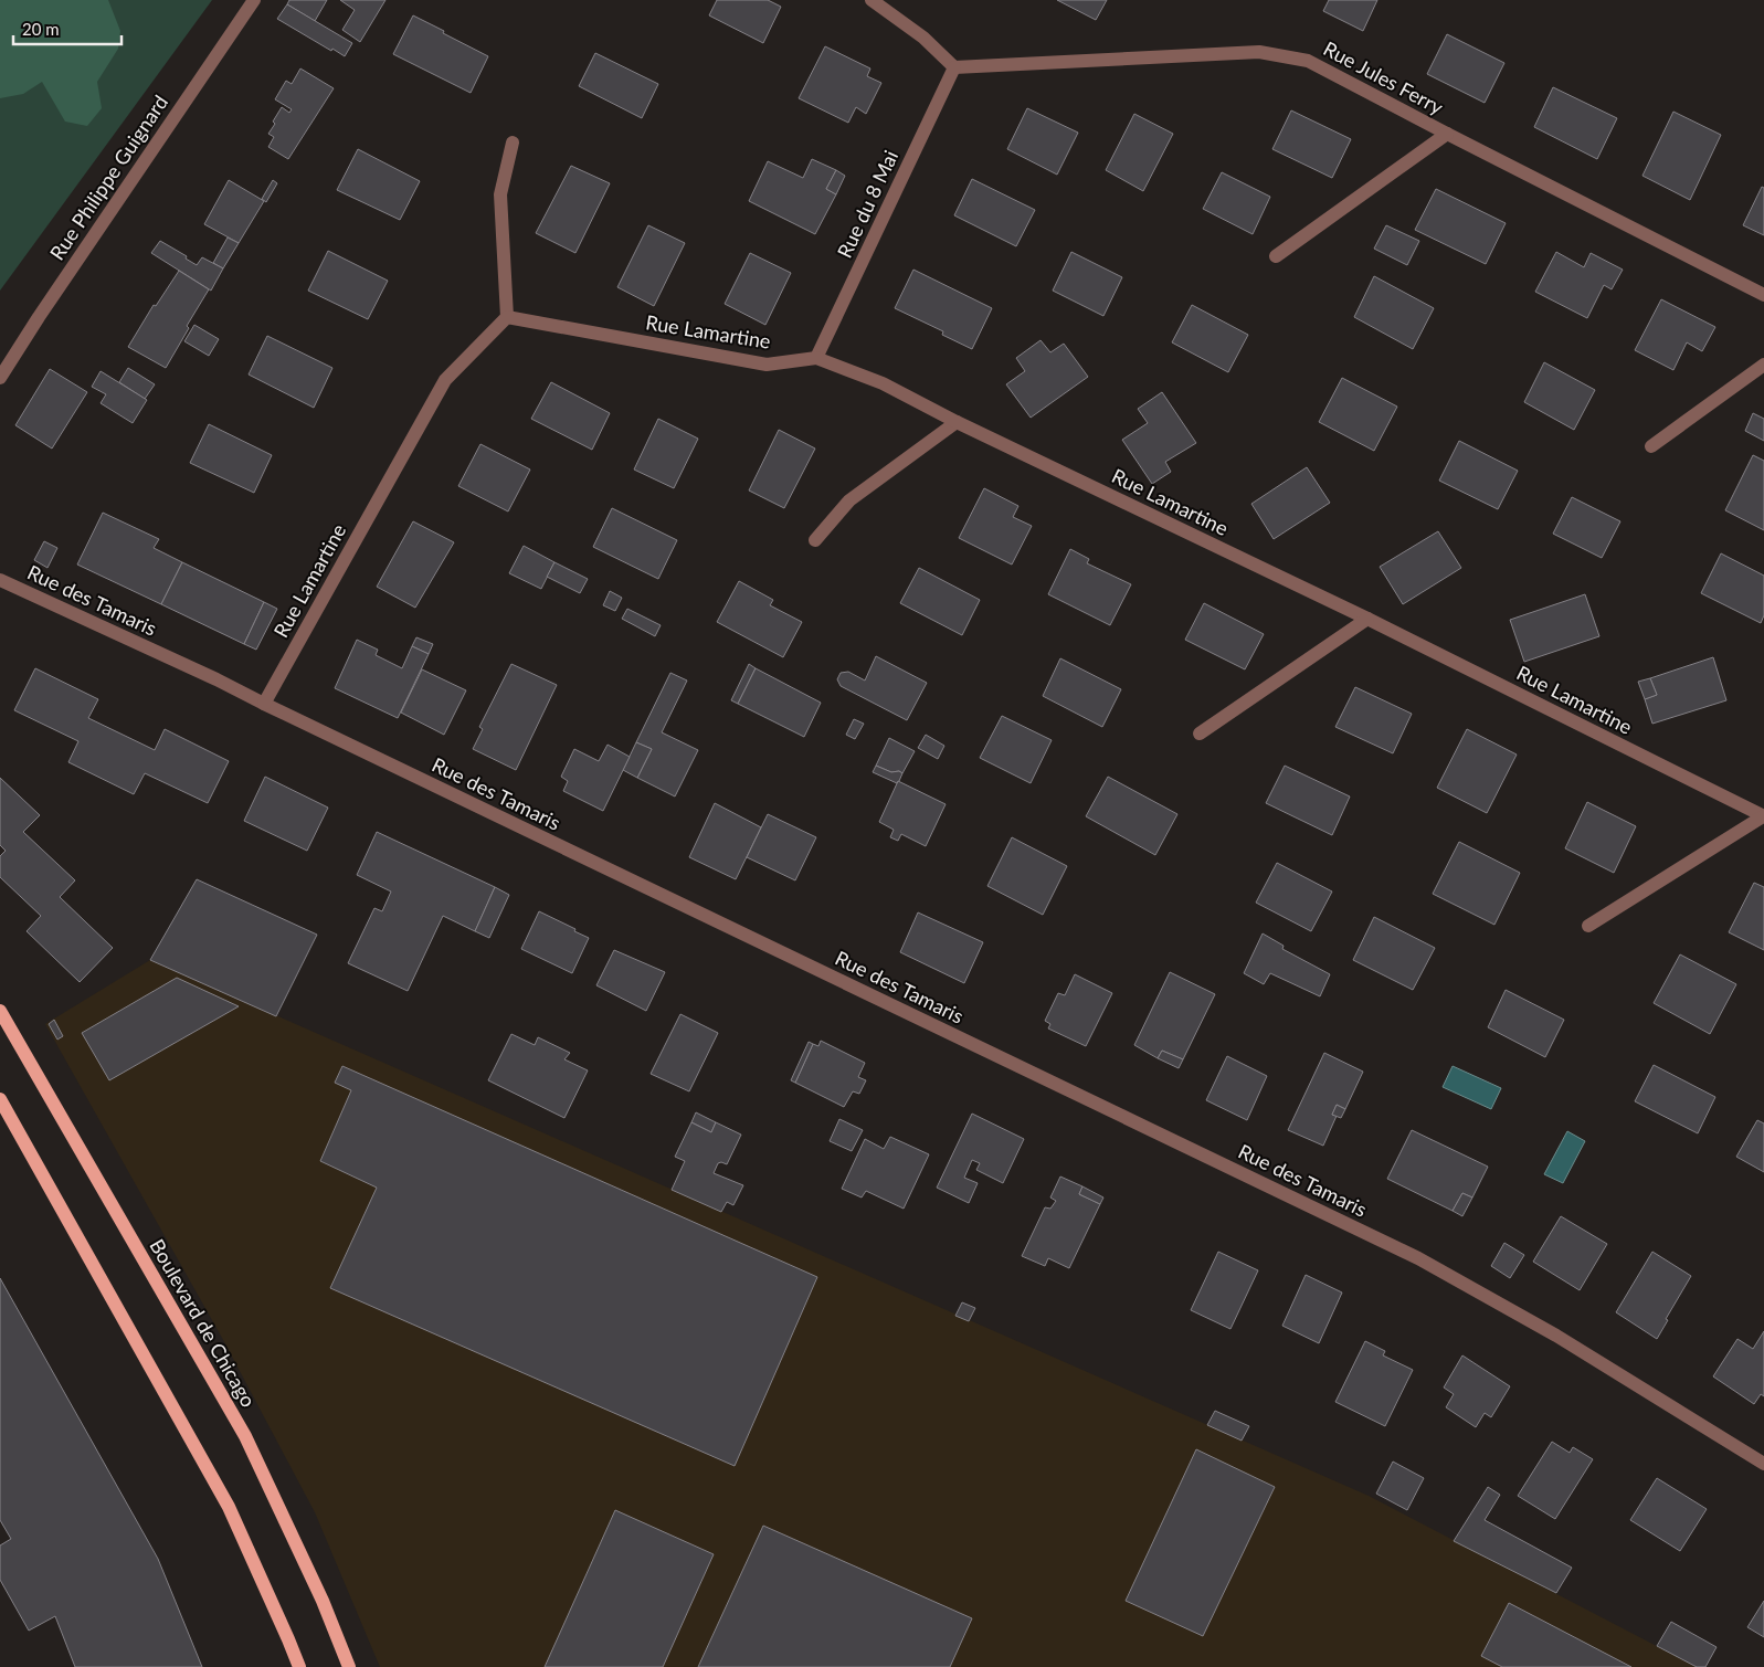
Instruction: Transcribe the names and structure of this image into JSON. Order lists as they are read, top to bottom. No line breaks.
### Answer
{"streets":{"main road":["Boulevard de Chicago"],"street":["Rue Jules Ferry","Rue Philippe Guignard","Rue du 8 Mai","Rue Lamartine","Rue des Tamaris"]},"crossings":[["Rue Jules Ferry","Rue du 8 Mai"],["Rue du 8 Mai","Rue Lamartine"],["Rue Lamartine","Rue des Tamaris"]],"scale_bar":"20 m"}
